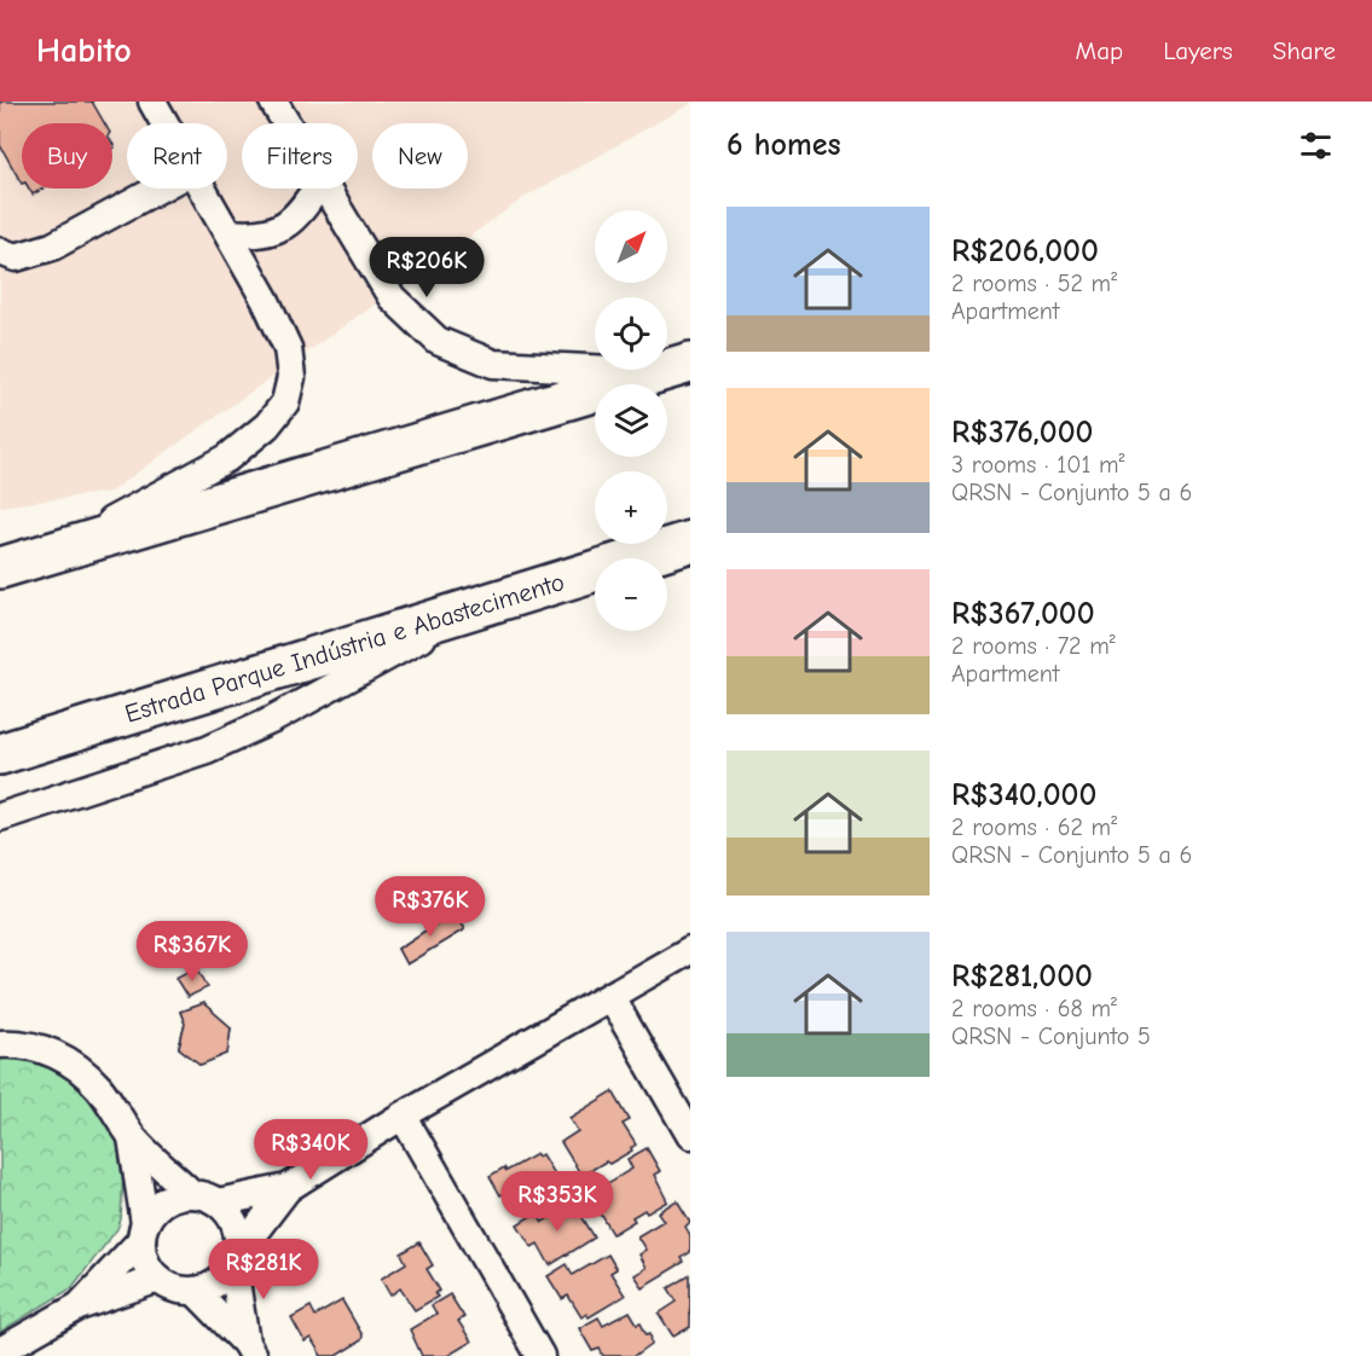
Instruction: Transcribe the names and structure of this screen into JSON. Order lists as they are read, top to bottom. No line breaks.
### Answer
{"streets":{"highway":["Estrada Parque Indústria e Abastecimento"]},"north":"top right","page":{"header":"Habito","nav":["Map","Layers","Share"],"heading":"6 homes","chip":["Buy","Rent","Filters","New"],"list":[{"name":"R$206,000","note":"2 rooms · 52 m² · Apartment"},{"name":"R$376,000","note":"3 rooms · 101 m² · QRSN - Conjunto 5 a 6"},{"name":"R$367,000","note":"2 rooms · 72 m² · Apartment"},{"name":"R$340,000","note":"2 rooms · 62 m² · QRSN - Conjunto 5 a 6"},{"name":"R$281,000","note":"2 rooms · 68 m² · QRSN - Conjunto 5"}],"map_buttons":["+","−"],"price":["R$206K","R$376K","R$367K","R$340K","R$353K","R$281K"]}}
